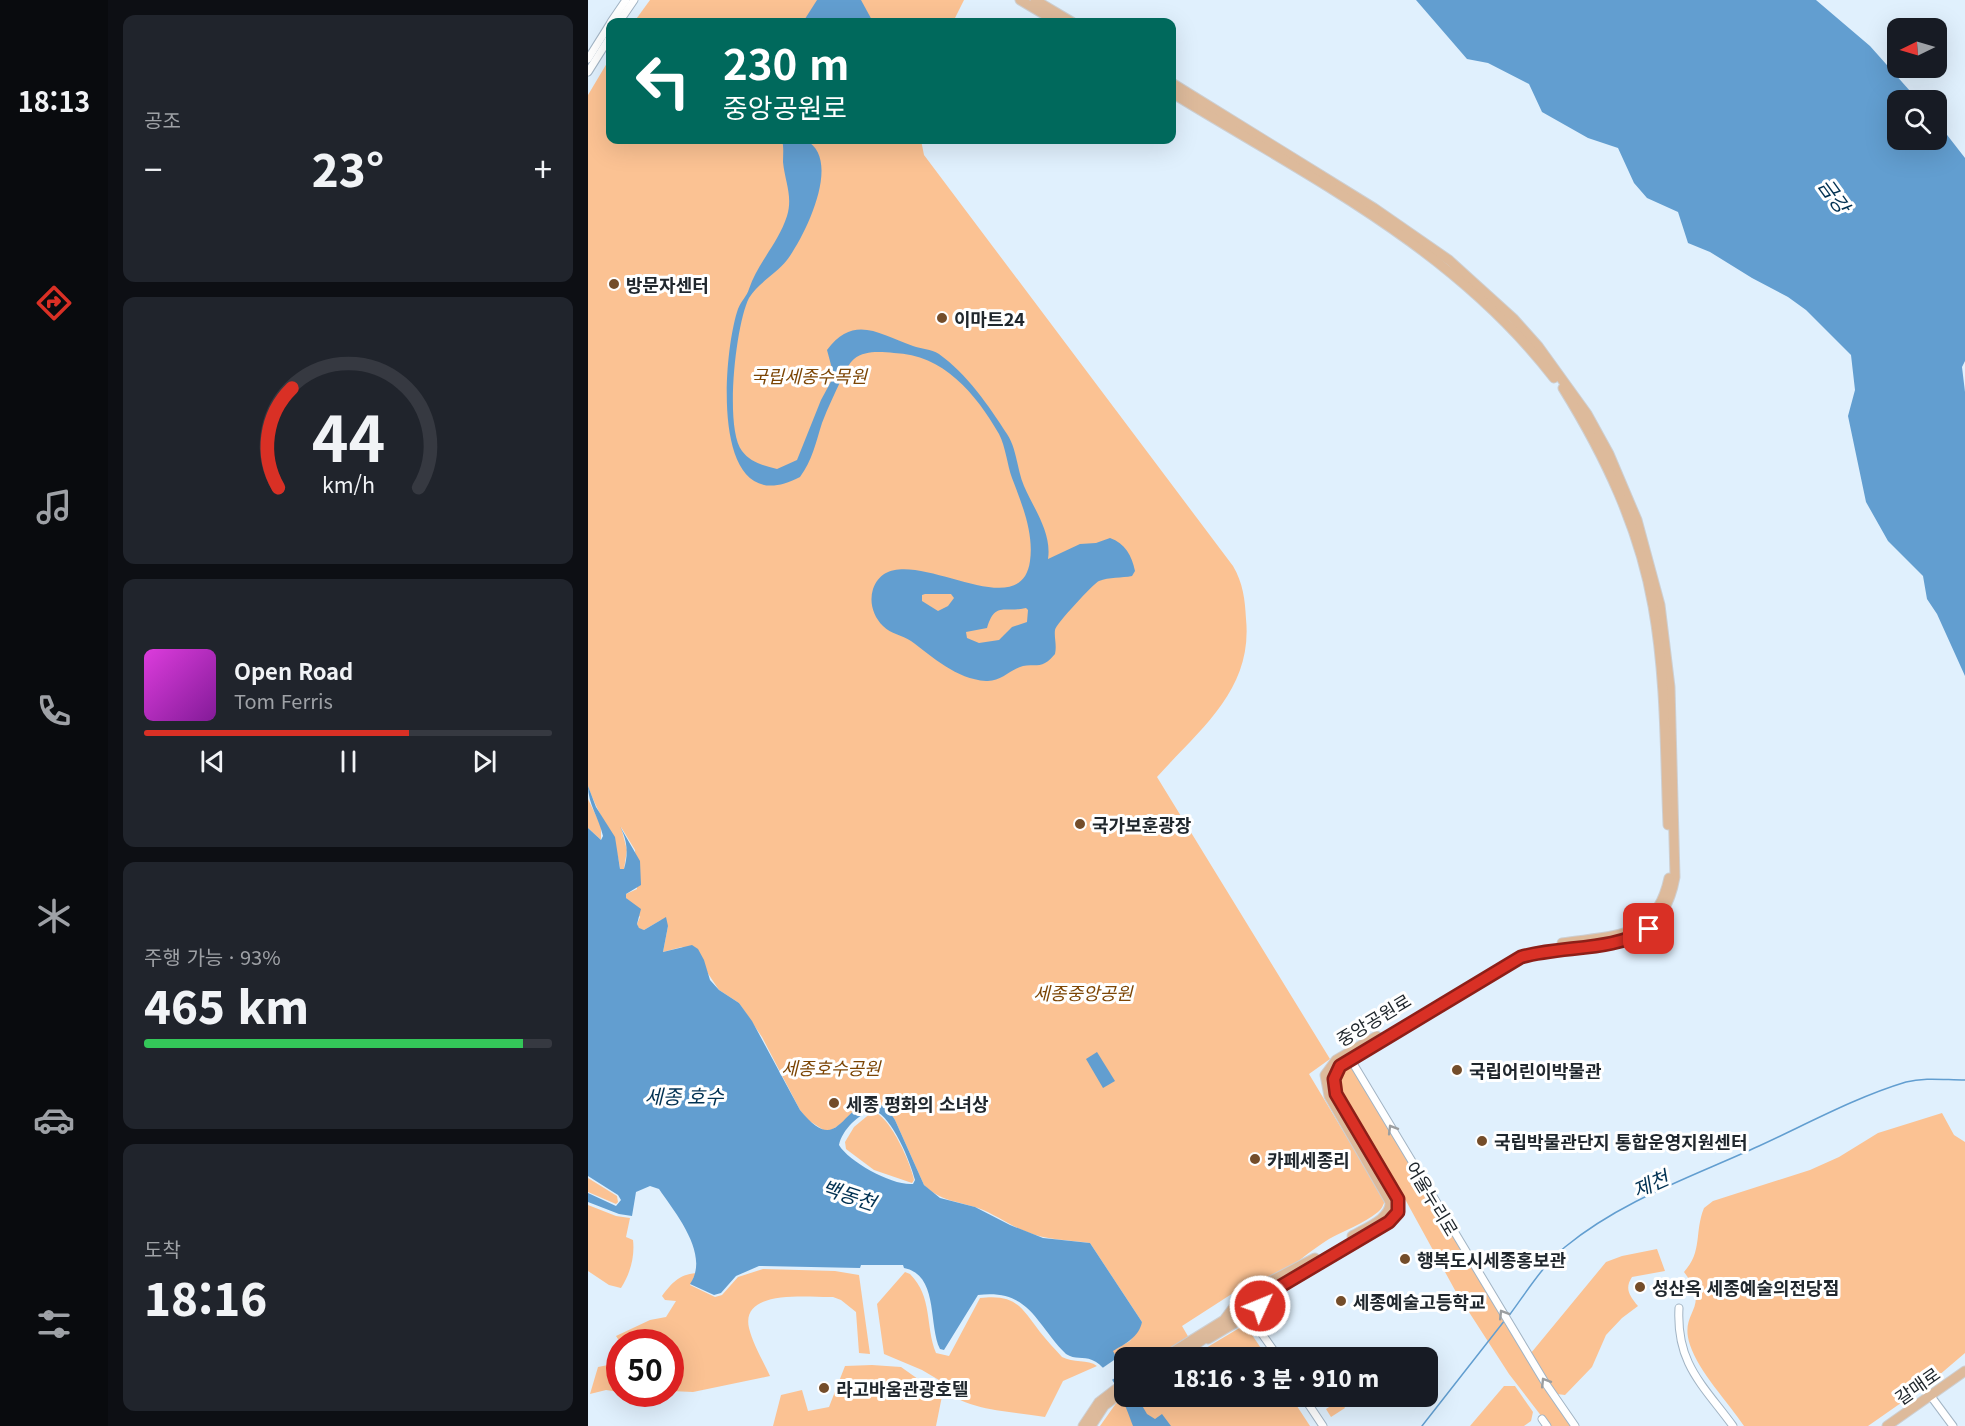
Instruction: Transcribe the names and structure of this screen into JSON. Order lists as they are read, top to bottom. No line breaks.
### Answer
{"streets":{"main road":["중앙공원로","갈매로"],"street":["어울누리로"]},"crossings":[["중앙공원로","어울누리로"]],"one_way":["어울누리로"],"water":["금강","세종 호수","제천","백동천"],"parks":["국립세종수목원","세종중앙공원","세종호수공원"],"places":["방문자센터","이마트24","국가보훈광장","국립어린이박물관","세종 평화의 소녀상","국립박물관단지 통합운영지원센터","카페세종리","행복도시세종홍보관","성산옥 세종예술의전당점","세종예술고등학교","라고바움관광호텔"],"north":"left","page":{"tabs":"18:13","tile":["공조",["주행 가능 · 93%","465 km"],["도착","18:16"]],"turn":["230 m","중앙공원로"],"heat":["−","23°","+"],"song":["Open Road","Tom Ferris"],"limit":"50","trip":"18:16 · 3 분 · 910 m","gauge":["44","km/h"]}}
